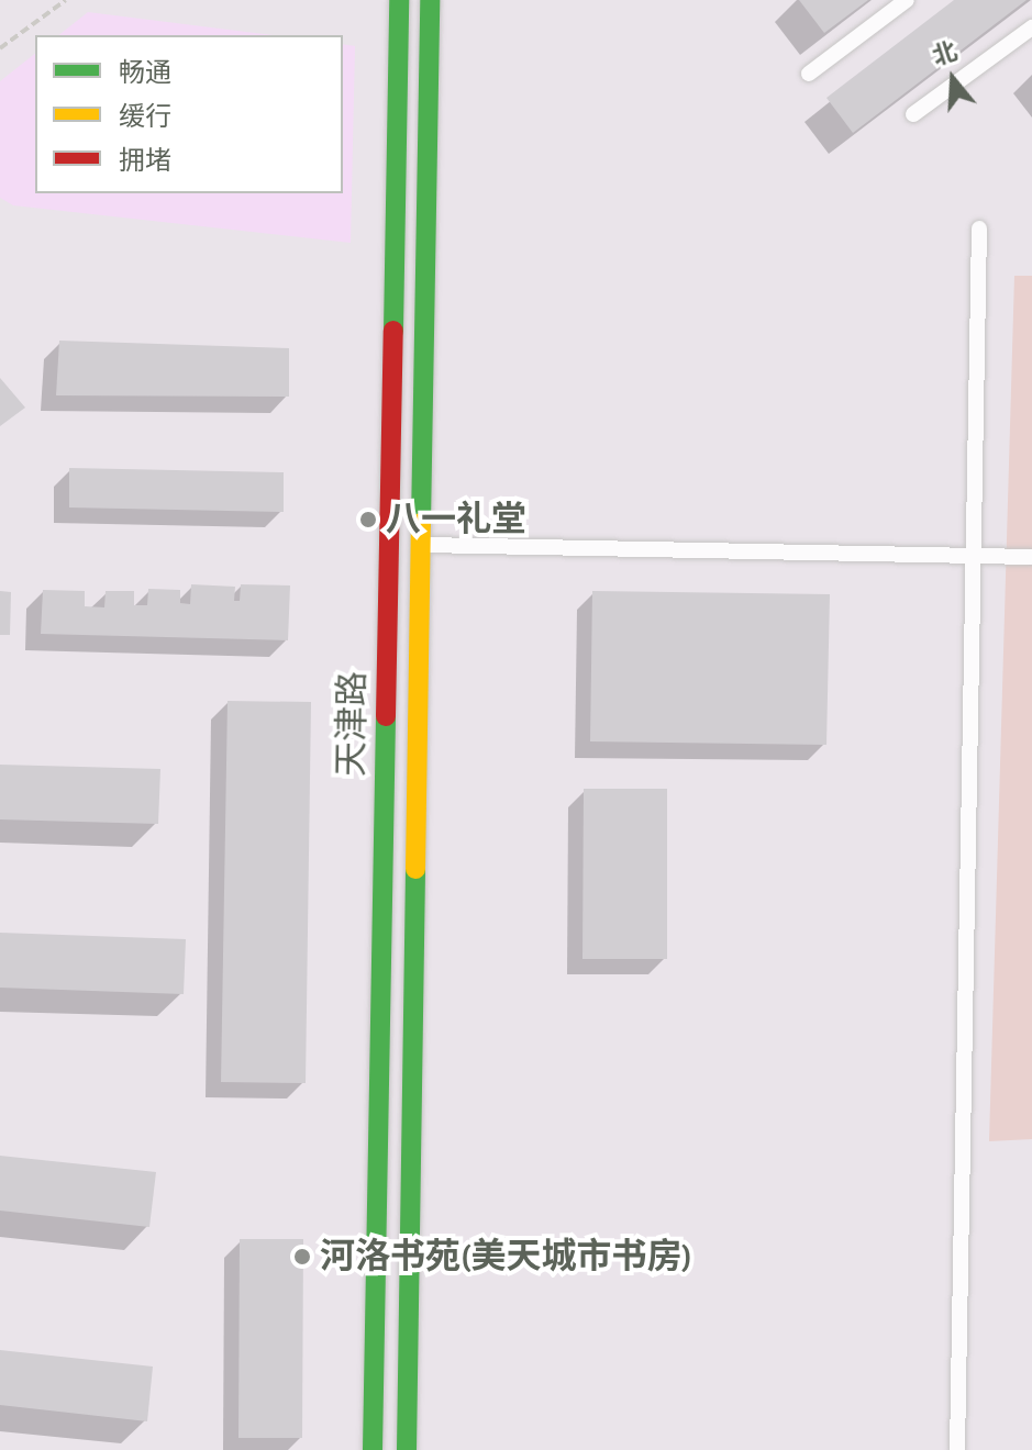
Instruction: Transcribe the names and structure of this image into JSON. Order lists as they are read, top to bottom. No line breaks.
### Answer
{"streets":{"main road":["天津路"]},"places":["八一礼堂","河洛书苑(美天城市书房)"],"legend":["畅通","缓行","拥堵"],"north":"top"}
